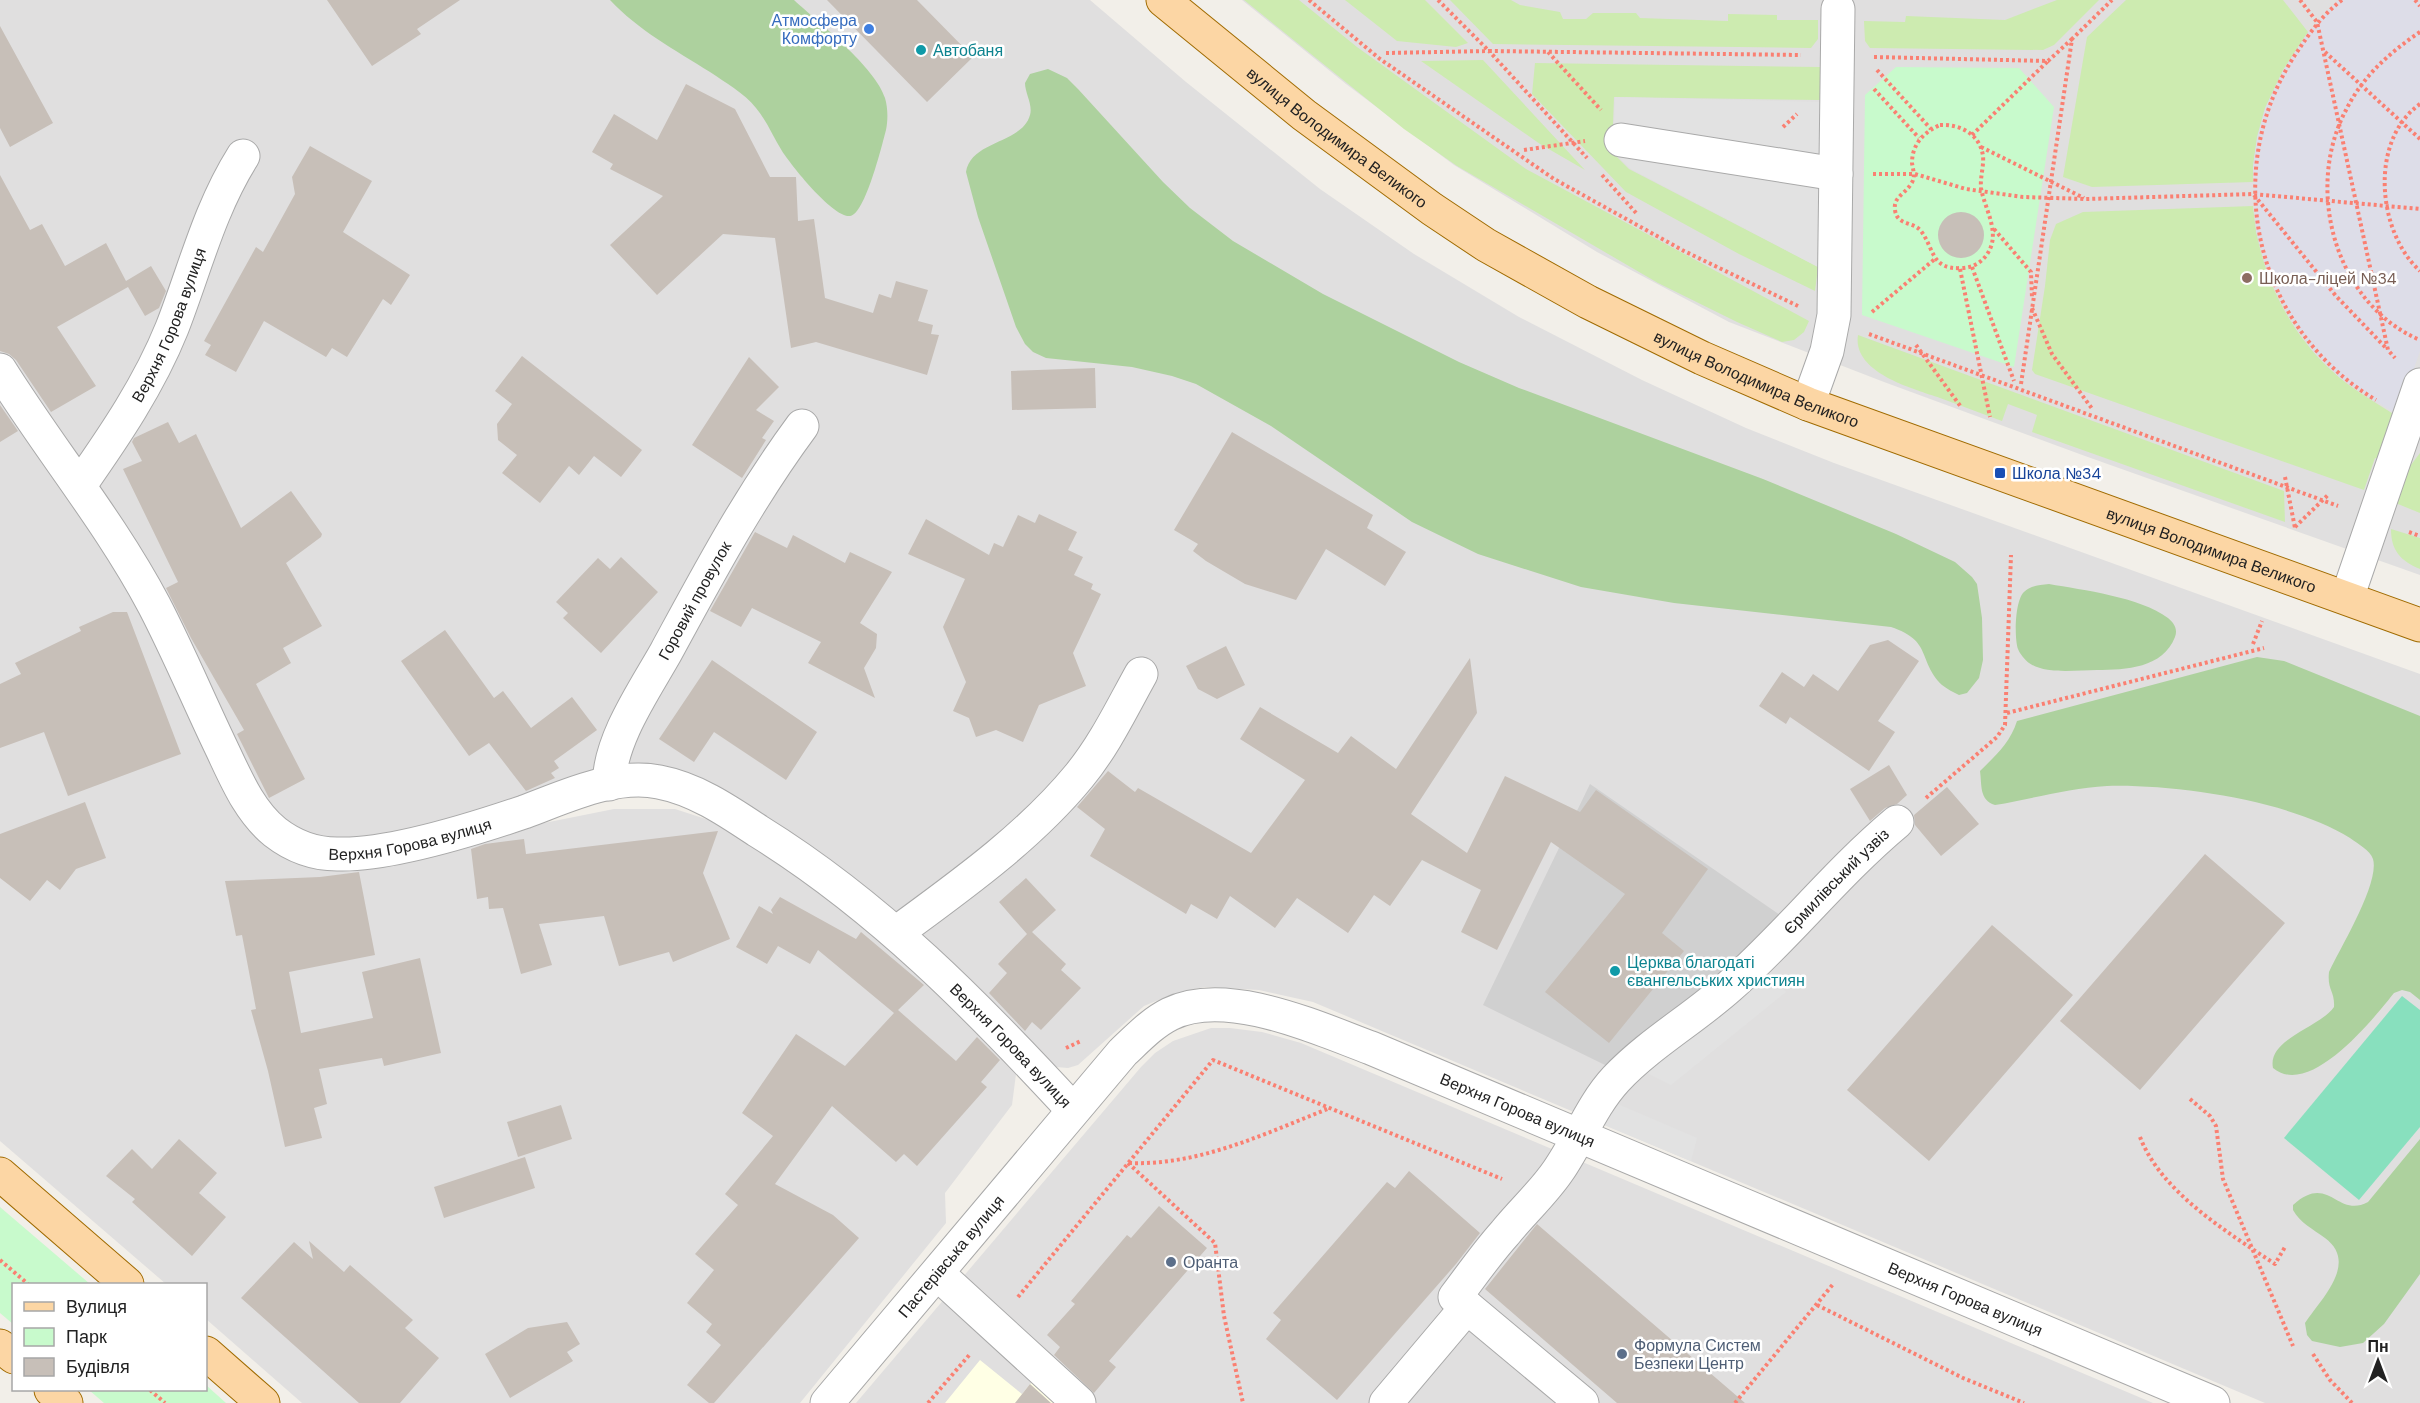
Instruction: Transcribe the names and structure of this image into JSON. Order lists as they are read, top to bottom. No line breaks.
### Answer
{"streets":{"main road":["вулиця Володимира Великого"],"street":["Верхня Горова вулиця","Горовий провулок","Єрмилівський узвіз","Пастерівська вулиця"]},"crossings":[["Верхня Горова вулиця","Горовий провулок"],["Верхня Горова вулиця","Єрмилівський узвіз"],["Верхня Горова вулиця","Пастерівська вулиця"]],"places":{"other":["Атмосфера Комфорту","Автобаня","Школа-ліцей №34","Церква благодаті євангельських християн","Оранта","Формула Систем Безпеки Центр"],"transit":["Школа №34"]},"legend":["Вулиця","Парк","Будівля"],"north":"top"}
